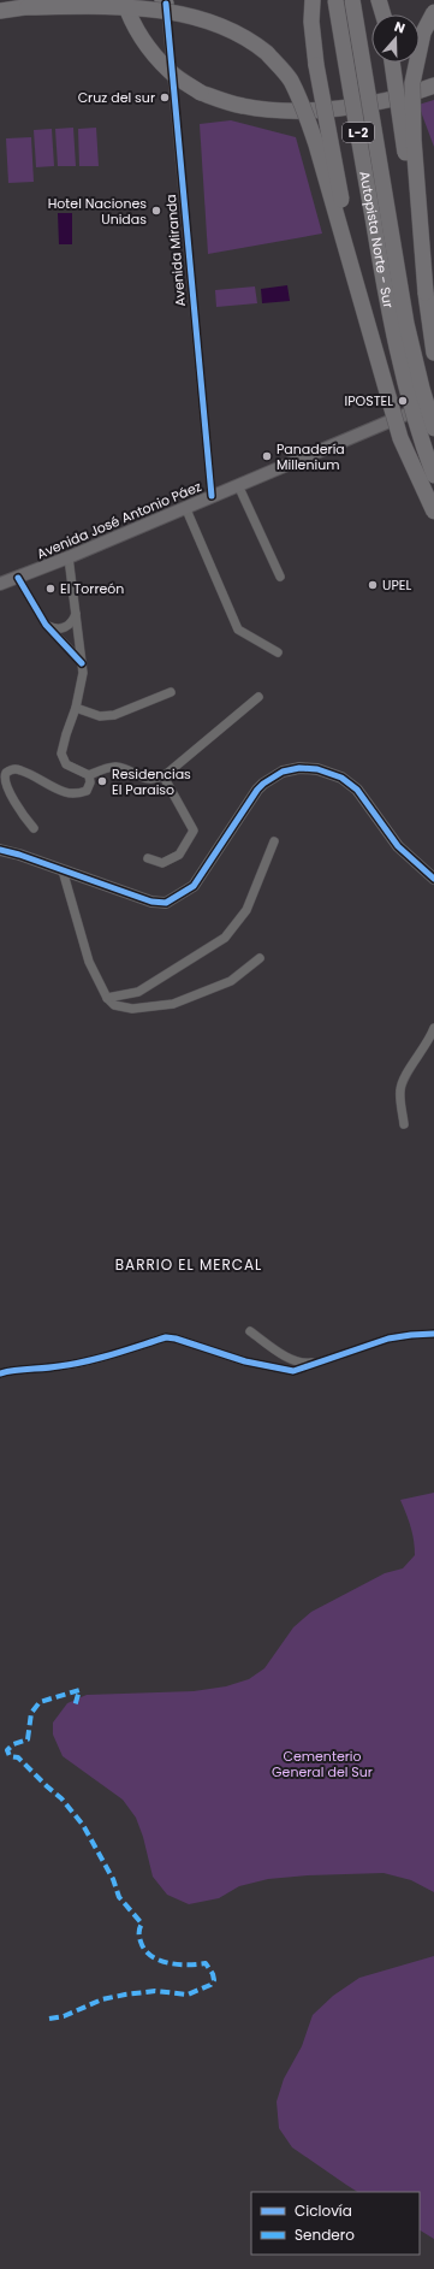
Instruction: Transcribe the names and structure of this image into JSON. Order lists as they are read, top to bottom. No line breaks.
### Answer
{"streets":{"highway":["L-2","Autopista Norte - Sur"],"main road":["Avenida José Antonio Páez"],"street":["Avenida Miranda"]},"crossings":[["Avenida Miranda","Avenida José Antonio Páez"]],"districts":["BARRIO EL MERCAL"],"parks":["Cementerio General del Sur"],"places":["Cruz del sur","Hotel Naciones Unidas","IPOSTEL","Panadería Millenium","UPEL","El Torreón","Residencias El Paraiso"],"legend":["Ciclovía","Sendero"],"north":"top"}
